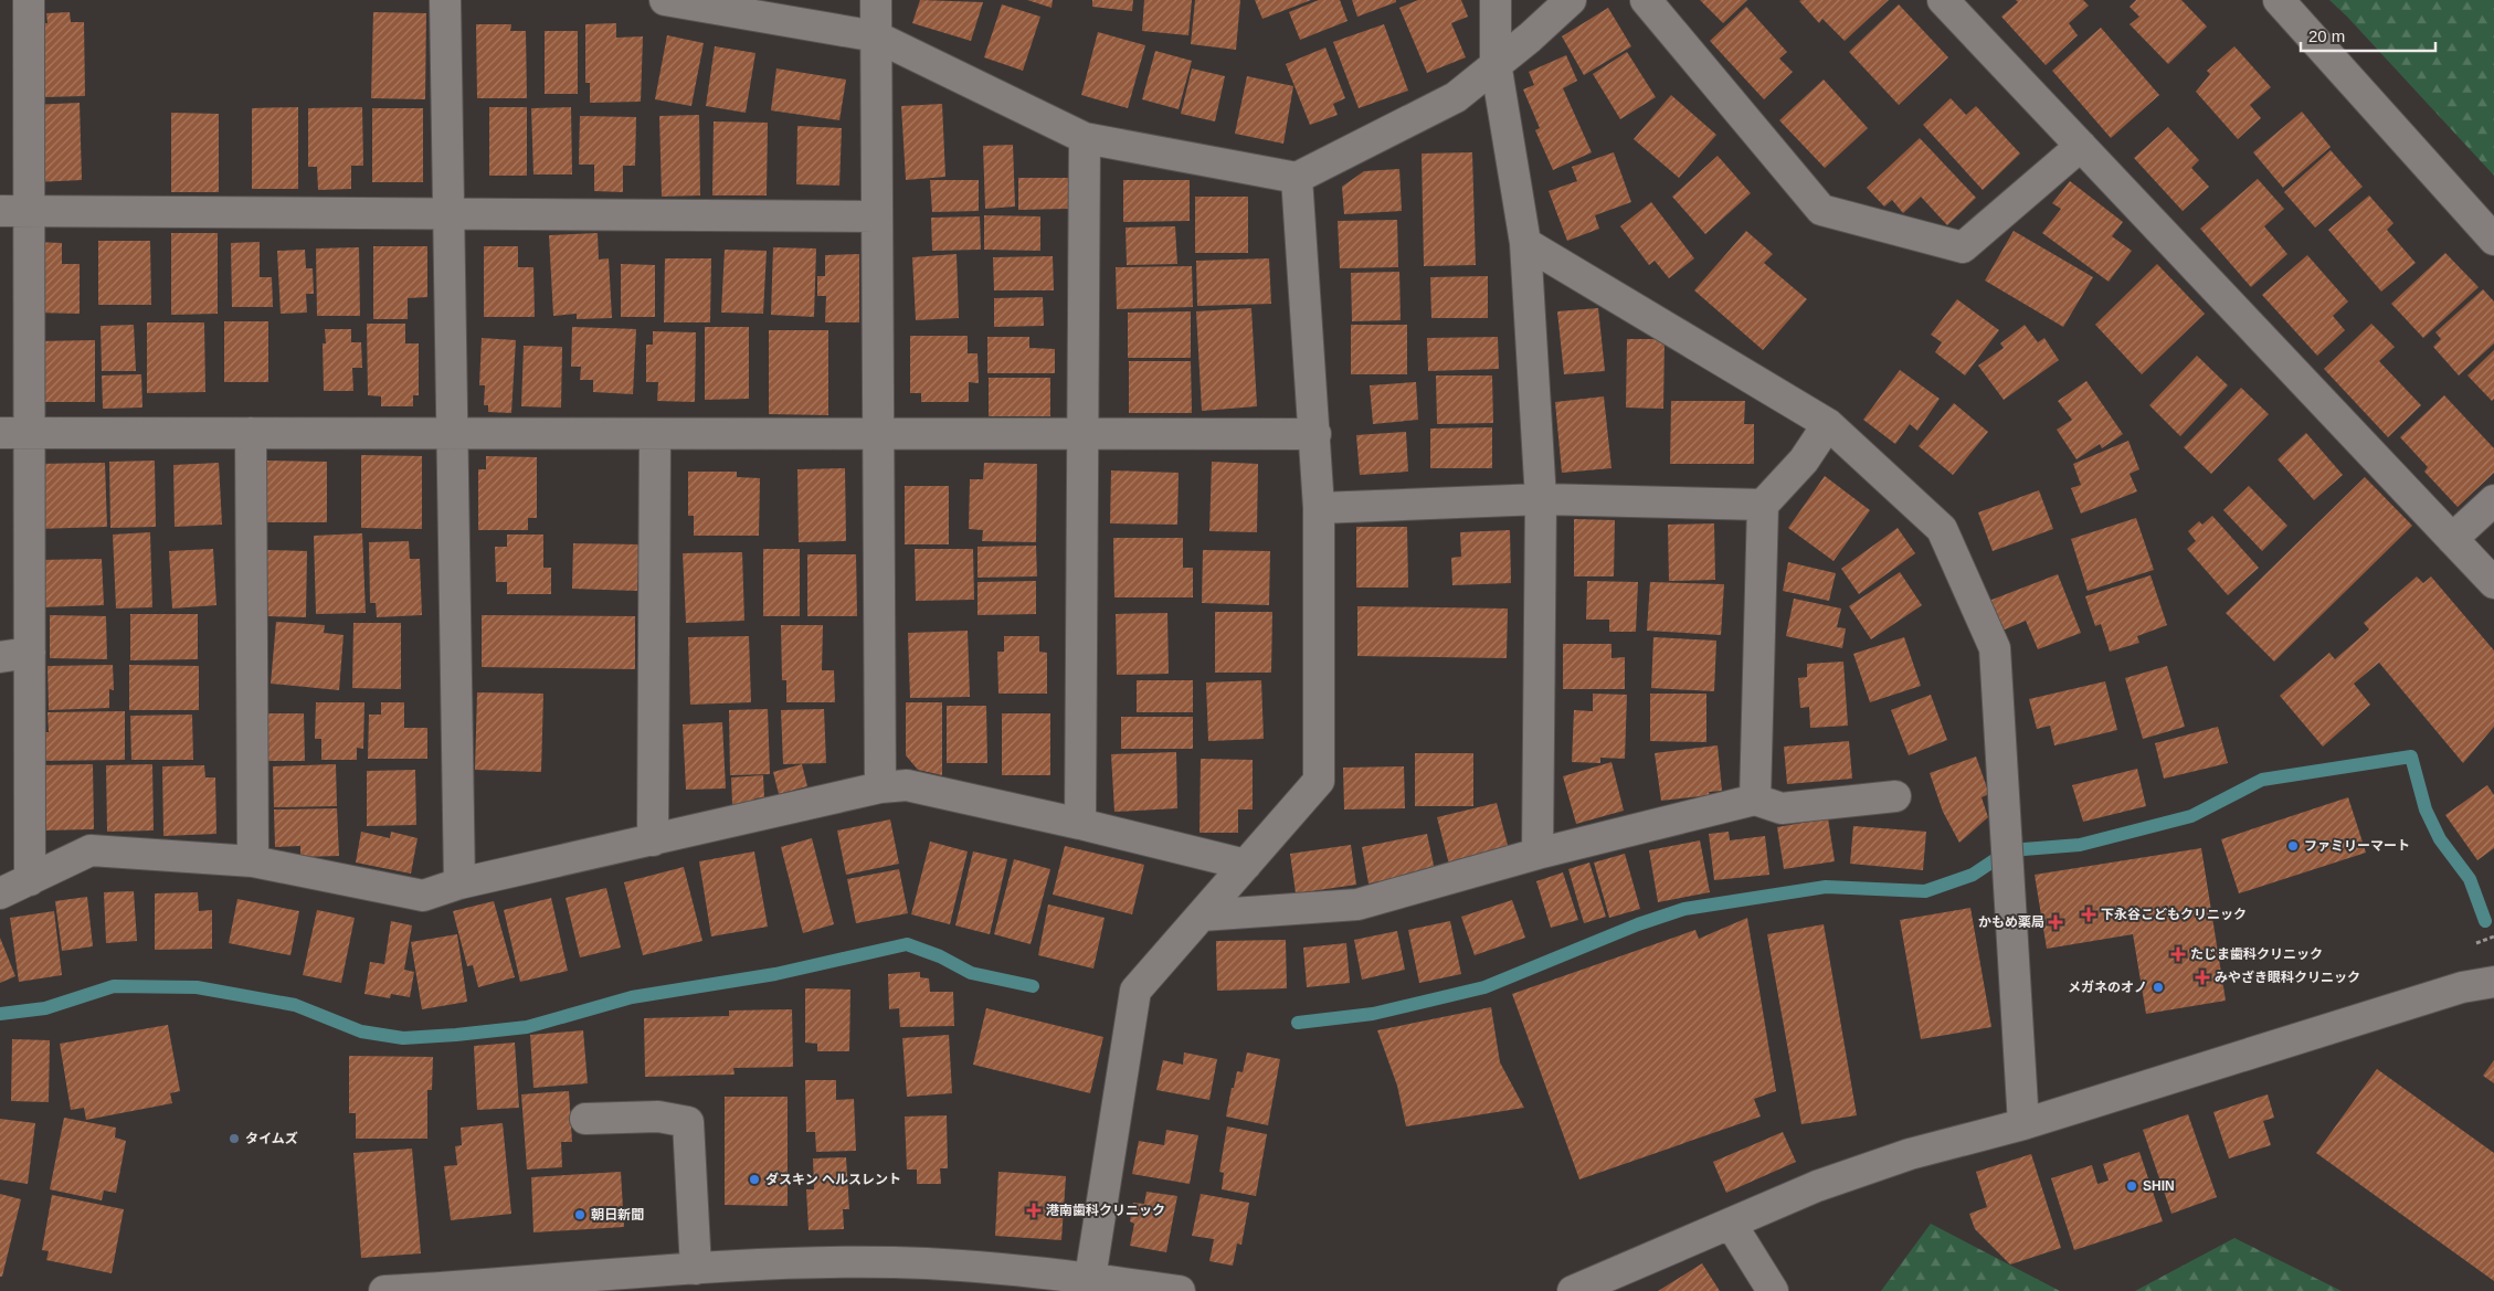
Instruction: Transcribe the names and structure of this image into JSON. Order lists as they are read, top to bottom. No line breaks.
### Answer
{"places":{"other":["ファミリーマート","メガネのオノ","タイムズ","ダスキン ヘルスレント","SHIN","朝日新聞"],"health":["下永谷こどもクリニック","かもめ薬局","たじま歯科クリニック","みやざき眼科クリニック","港南歯科クリニック"]},"scale_bar":"20 m"}
